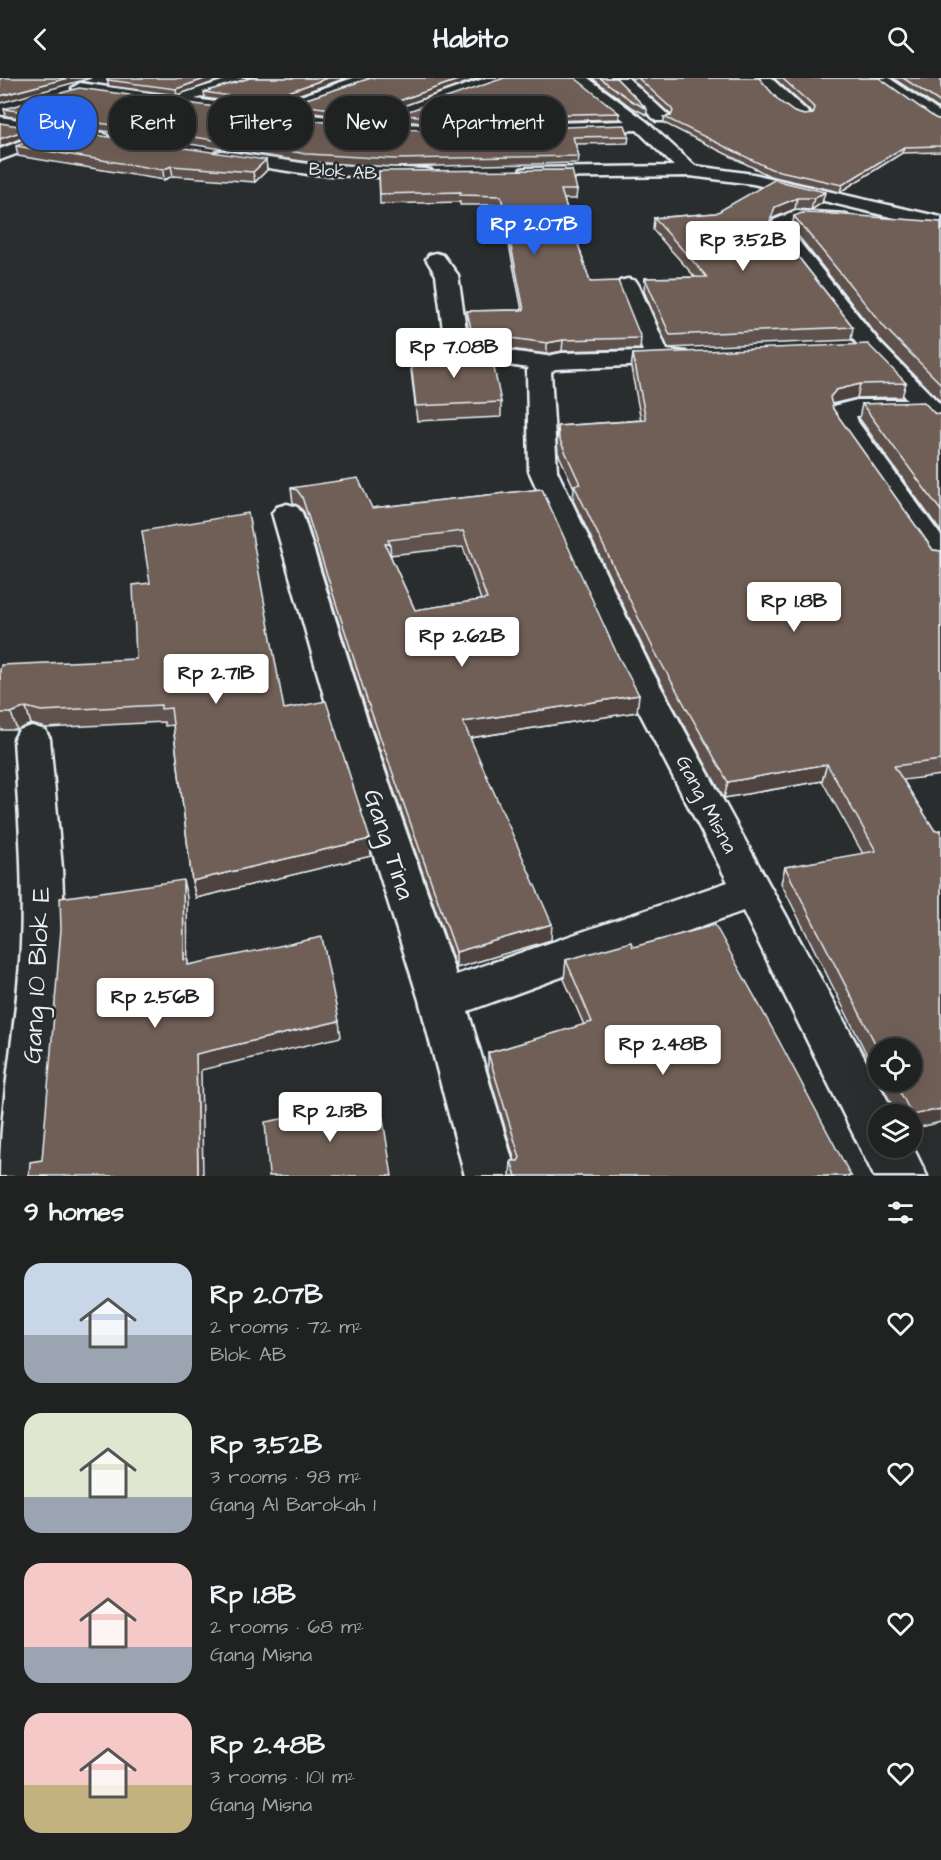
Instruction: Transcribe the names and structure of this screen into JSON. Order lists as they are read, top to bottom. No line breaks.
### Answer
{"streets":{"street":["Blok AB","Gang Misna","Gang Tina","Gang 10 Blok E"]},"page":{"header":"Habito","chip":["Buy","Rent","Filters","New","Apartment"],"price":["Rp 2.07B","Rp 3.52B","Rp 7.08B","Rp 1.8B","Rp 2.62B","Rp 2.71B","Rp 2.56B","Rp 2.48B","Rp 2.13B"],"heading":"9 homes","list":[{"name":"Rp 2.07B","note":"2 rooms · 72 m² · Blok AB"},{"name":"Rp 3.52B","note":"3 rooms · 98 m² · Gang Al Barokah 1"},{"name":"Rp 1.8B","note":"2 rooms · 68 m² · Gang Misna"},{"name":"Rp 2.48B","note":"3 rooms · 101 m² · Gang Misna"}]}}
